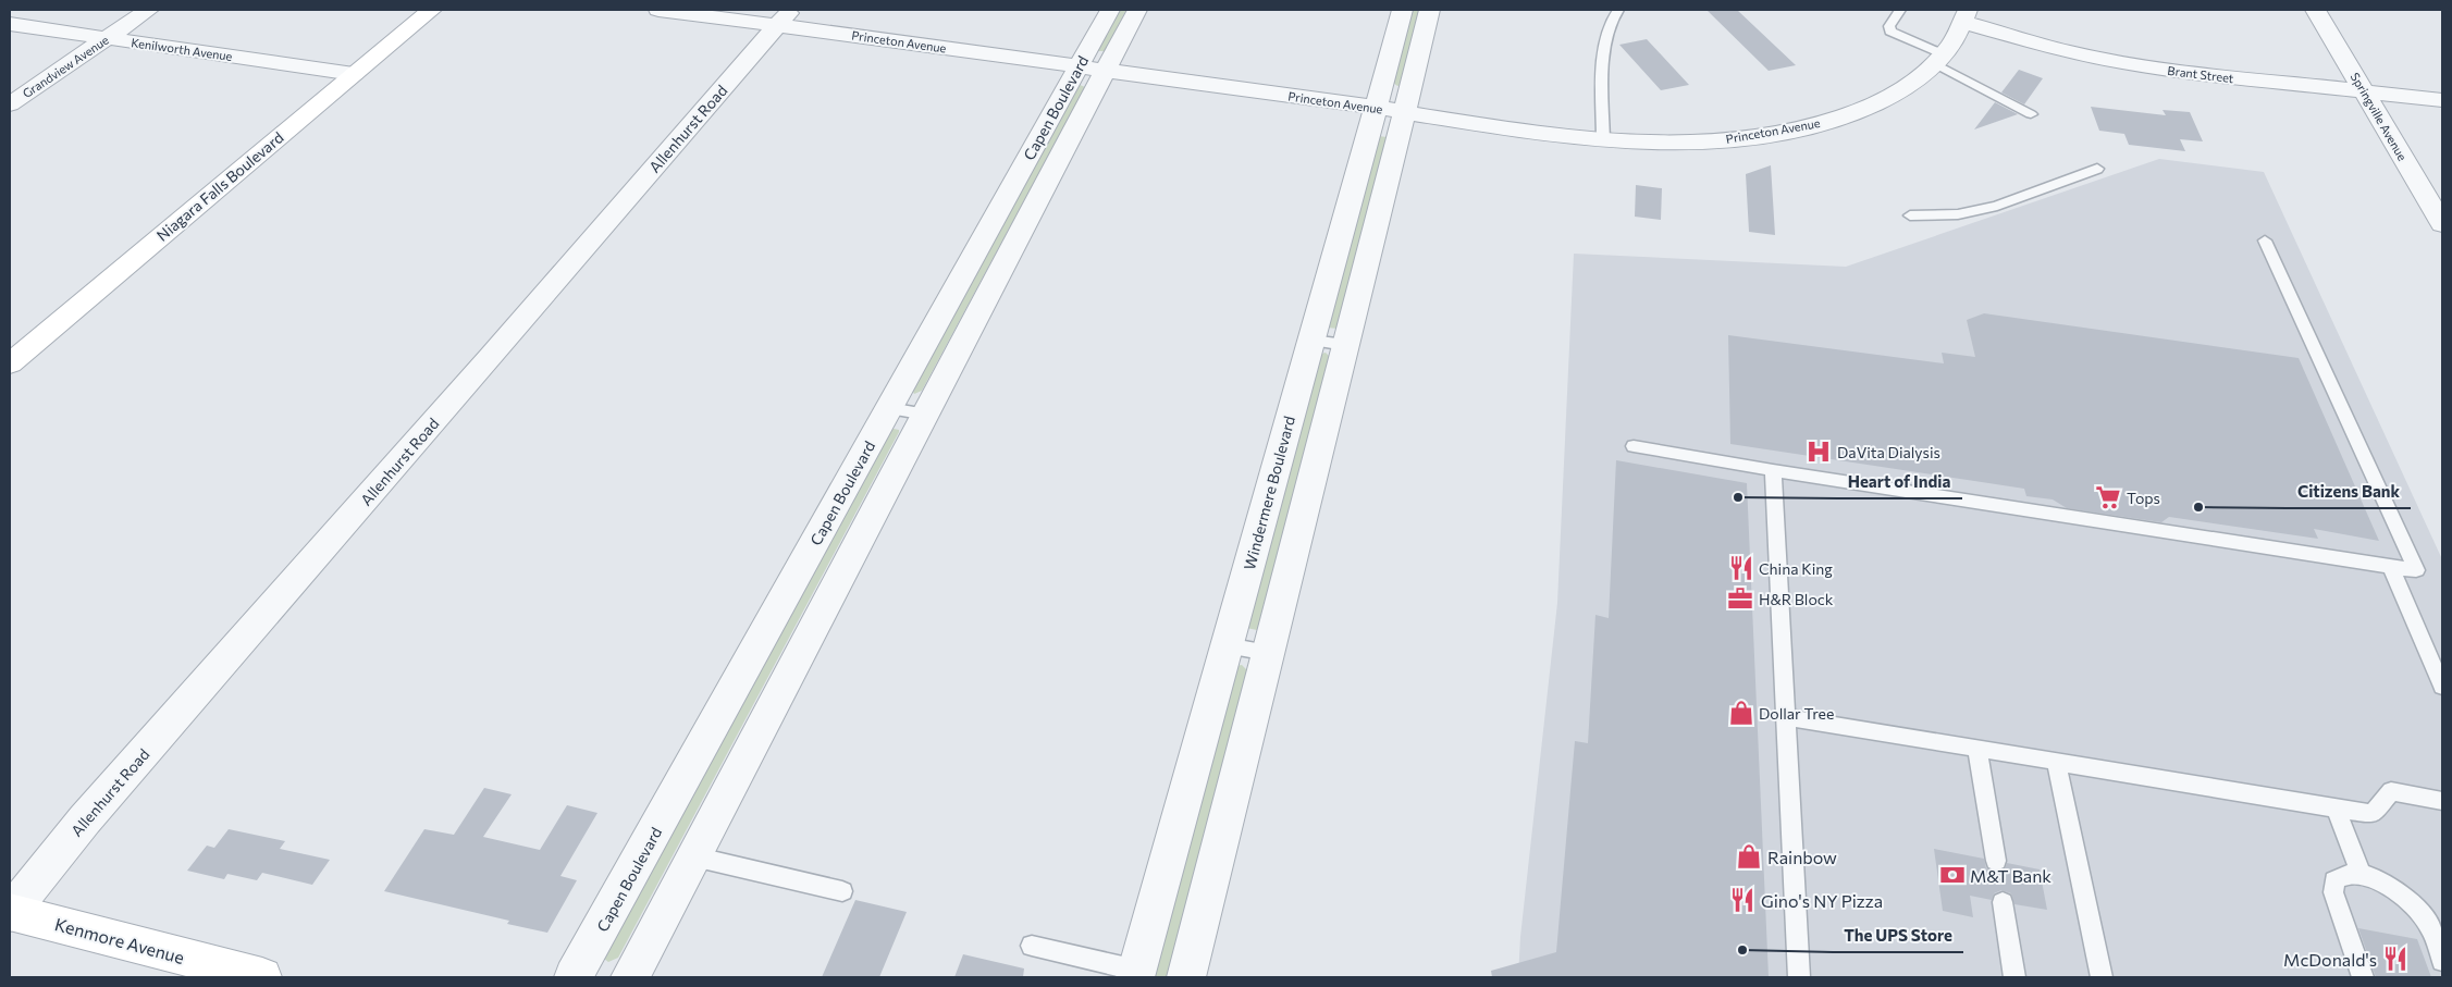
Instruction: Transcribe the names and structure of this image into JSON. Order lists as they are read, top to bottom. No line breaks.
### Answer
{"streets":{"main road":["Niagara Falls Boulevard","Kenmore Avenue"],"street":["Princeton Avenue","Kenilworth Avenue","Grandview Avenue","Brant Street","Capen Boulevard","Springville Avenue","Allenhurst Road","Windermere Boulevard"]},"crossings":[["Princeton Avenue","Brant Street"],["Princeton Avenue","Capen Boulevard"],["Princeton Avenue","Allenhurst Road"],["Princeton Avenue","Windermere Boulevard"],["Kenilworth Avenue","Grandview Avenue"],["Kenilworth Avenue","Niagara Falls Boulevard"],["Brant Street","Springville Avenue"],["Allenhurst Road","Kenmore Avenue"]],"places":{"hospital":["DaVita Dialysis"],"other":["Heart of India","Citizens Bank","The UPS Store"],"supermarket":["Tops"],"restaurant":["China King","Gino's NY Pizza","McDonald's"],"office":["H&R Block"],"shop":["Dollar Tree","Rainbow"],"bank":["M&T Bank"]}}
